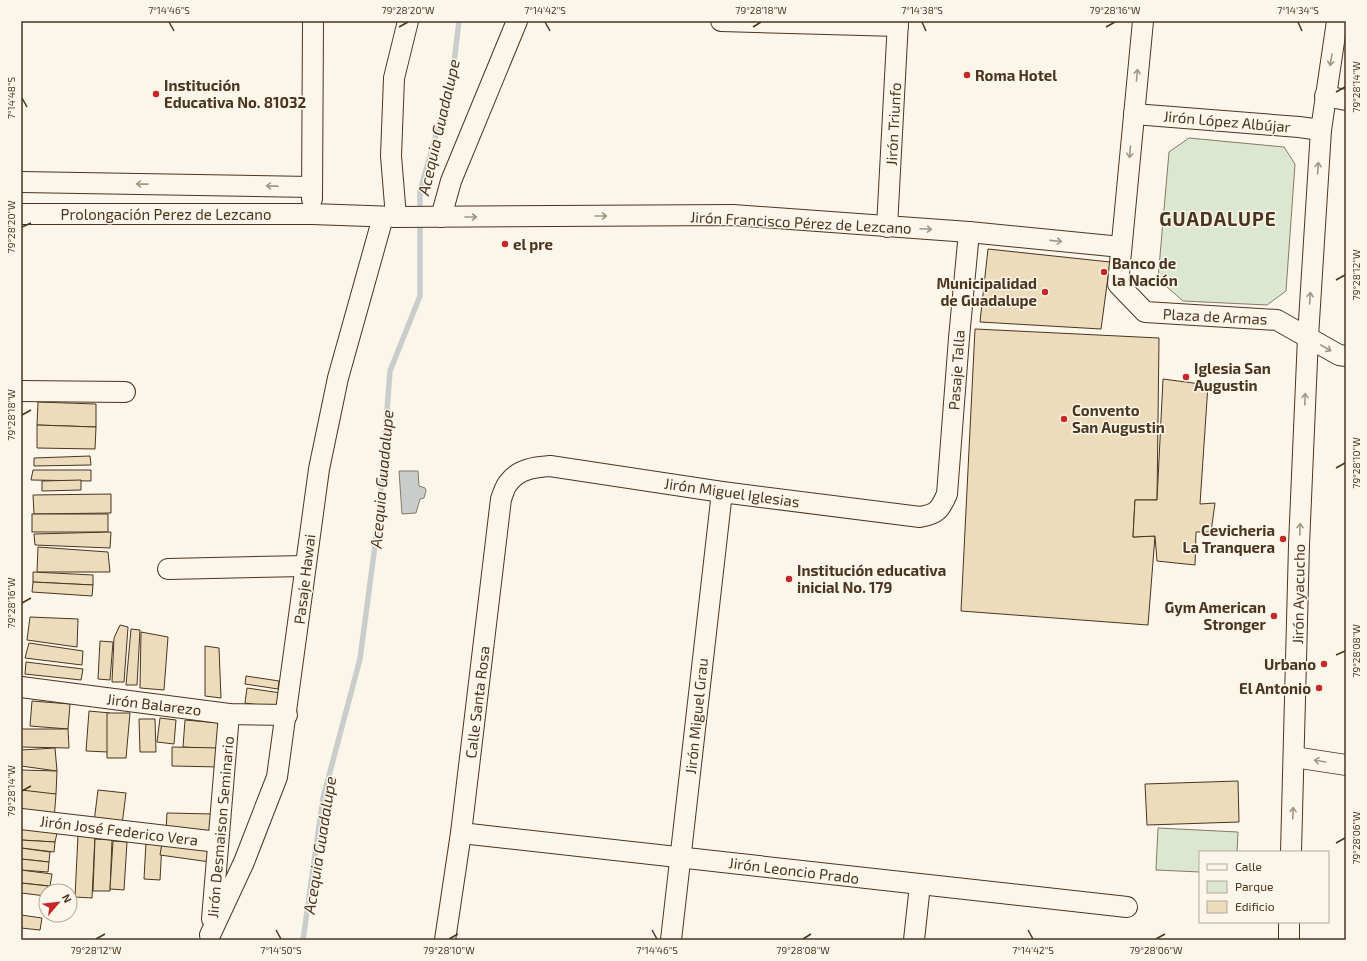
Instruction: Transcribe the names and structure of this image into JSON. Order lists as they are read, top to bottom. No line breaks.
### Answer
{"streets":{"street":["Jirón López Albújar","Jirón Triunfo","Prolongación Perez de Lezcano","Jirón Francisco Pérez de Lezcano","Plaza de Armas","Pasaje Talla","Jirón Miguel Iglesias","Pasaje Hawai","Jirón Ayacucho","Calle Santa Rosa","Jirón Balarezo","Jirón Miguel Grau","Jirón Desmaison Seminario","Jirón José Federico Vera","Jirón Leoncio Prado"]},"crossings":[["Jirón López Albújar","Plaza de Armas"],["Jirón Triunfo","Jirón Francisco Pérez de Lezcano"],["Prolongación Perez de Lezcano","Jirón Francisco Pérez de Lezcano"],["Prolongación Perez de Lezcano","Pasaje Hawai"],["Jirón Francisco Pérez de Lezcano","Plaza de Armas"],["Jirón Francisco Pérez de Lezcano","Pasaje Talla"],["Jirón Francisco Pérez de Lezcano","Pasaje Hawai"],["Plaza de Armas","Jirón Ayacucho"],["Pasaje Talla","Jirón Miguel Iglesias"],["Jirón Miguel Iglesias","Calle Santa Rosa"],["Jirón Miguel Iglesias","Jirón Miguel Grau"],["Pasaje Hawai","Jirón Balarezo"],["Pasaje Hawai","Jirón Desmaison Seminario"],["Calle Santa Rosa","Jirón Leoncio Prado"],["Jirón Balarezo","Jirón Desmaison Seminario"],["Jirón Miguel Grau","Jirón Leoncio Prado"],["Jirón Desmaison Seminario","Jirón José Federico Vera"]],"one_way":["Jirón Francisco Pérez de Lezcano","Jirón Ayacucho"],"districts":["GUADALUPE"],"water":["Acequia Guadalupe"],"places":["Roma Hotel","Institución Educativa No. 81032","el pre","Banco de la Nación","Municipalidad de Guadalupe","Iglesia San Augustin","Convento San Augustin","Cevicheria La Tranquera","Institución educativa inicial No. 179","Gym American Stronger","Urbano","El Antonio"],"legend":["Calle","Parque","Edificio"],"north":"top right","coordinates":["7°14'46\"S","79°28'20\"W","7°14'42\"S","79°28'18\"W","7°14'38\"S","79°28'16\"W","7°14'34\"S","79°28'14\"W","7°14'48\"S","79°28'12\"W","79°28'10\"W","79°28'08\"W","79°28'06\"W","7°14'50\"S"]}
